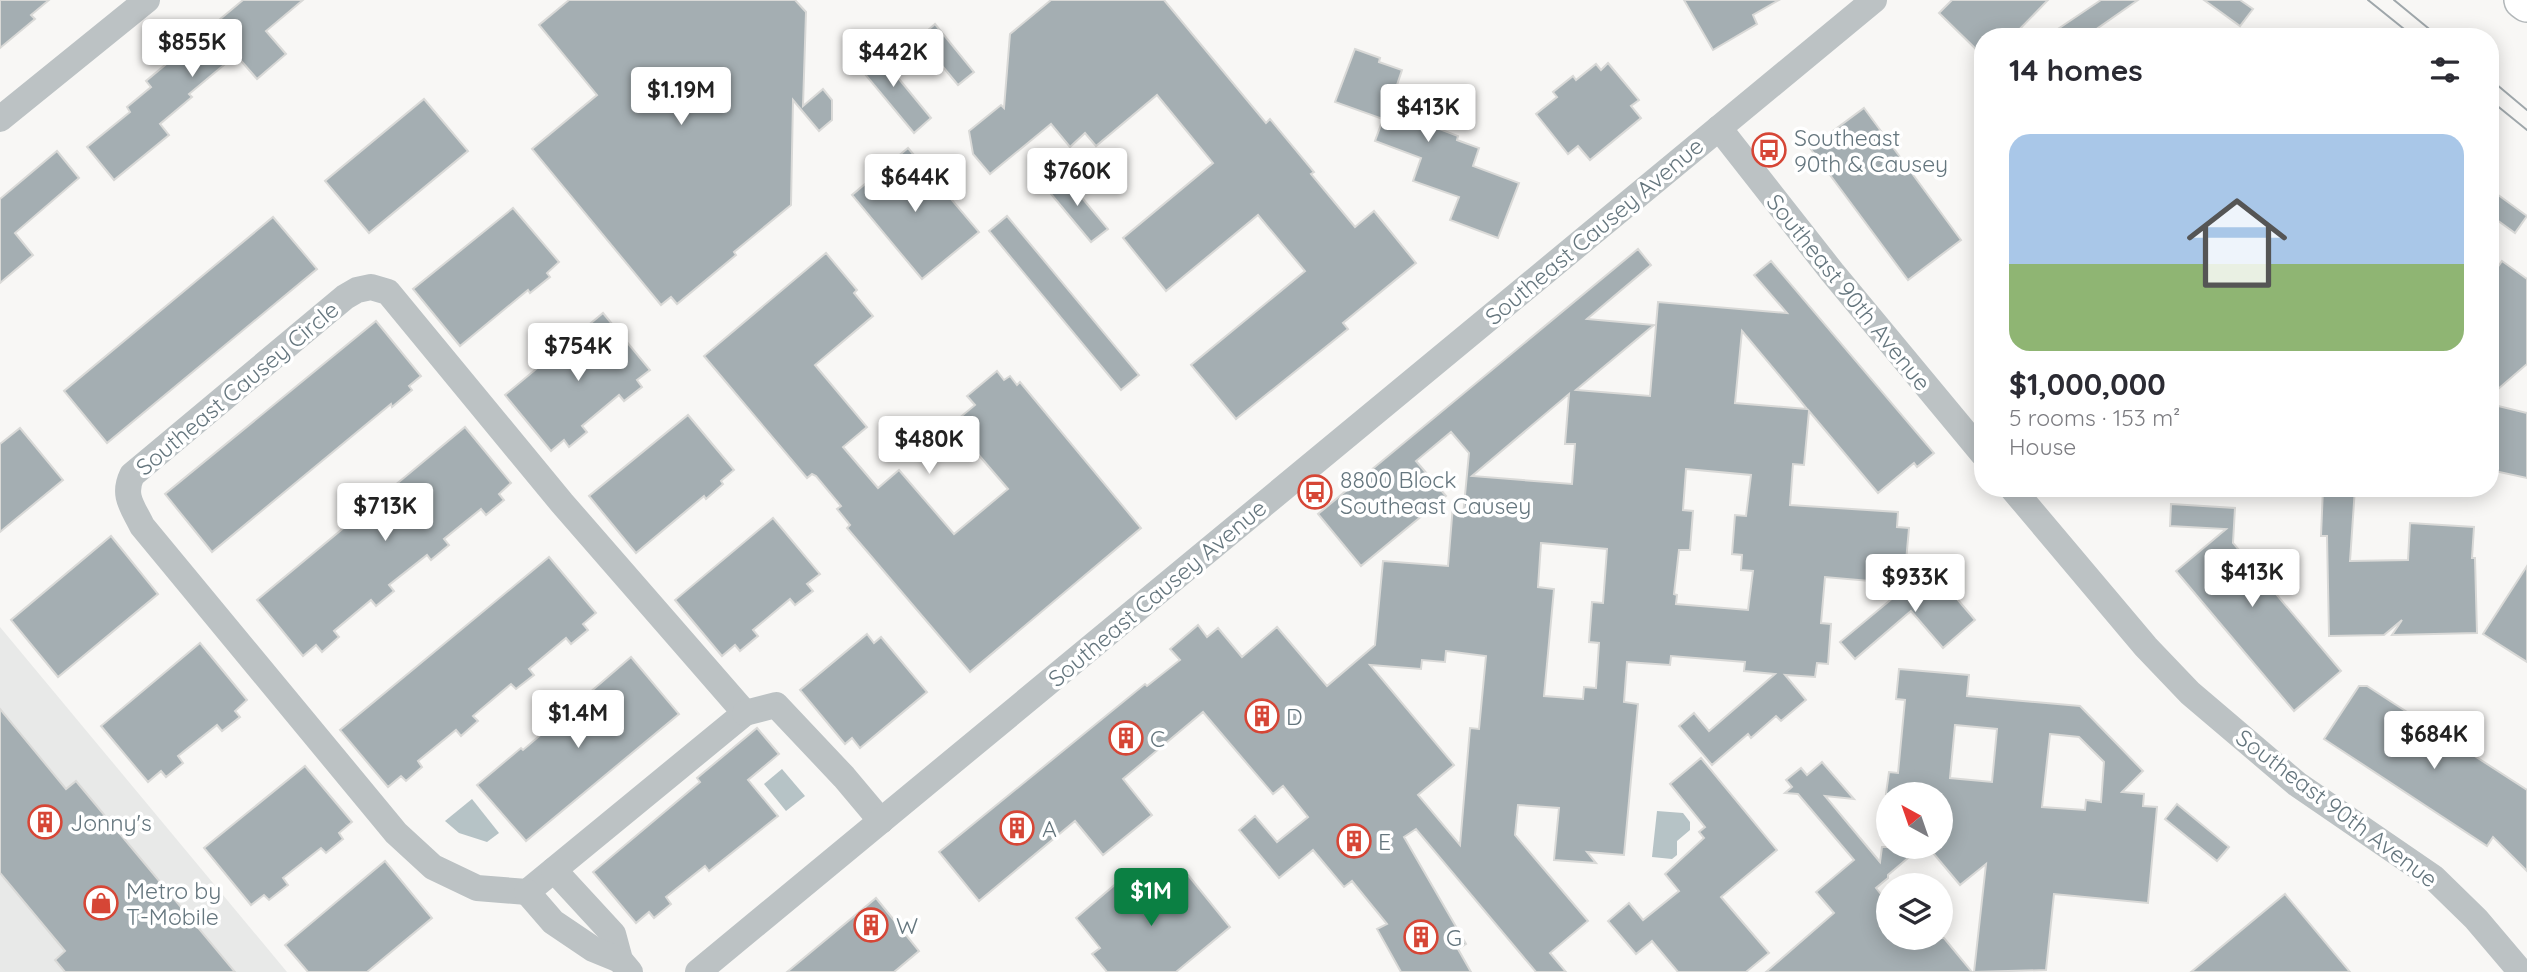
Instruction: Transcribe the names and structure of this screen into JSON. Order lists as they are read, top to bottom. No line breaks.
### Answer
{"streets":{"street":["Southeast Causey Avenue","Southeast 90th Avenue","Southeast Causey Circle"]},"crossings":[["Southeast Causey Avenue","Southeast 90th Avenue"]],"places":{"bus stop":["Southeast 90th & Causey","8800 Block Southeast Causey"],"building":["D","C","Jonny's","A","E","W","G"],"shop":["Metro by T-Mobile"]},"north":"top left","page":{"price":["$855K","$442K","$1.19M","$413K","$760K","$644K","$754K","$480K","$713K","$413K","$933K","$1.4M","$684K","$1M"],"heading":"14 homes","list":[{"name":"$1,000,000","note":"5 rooms · 153 m² · House"}]}}
